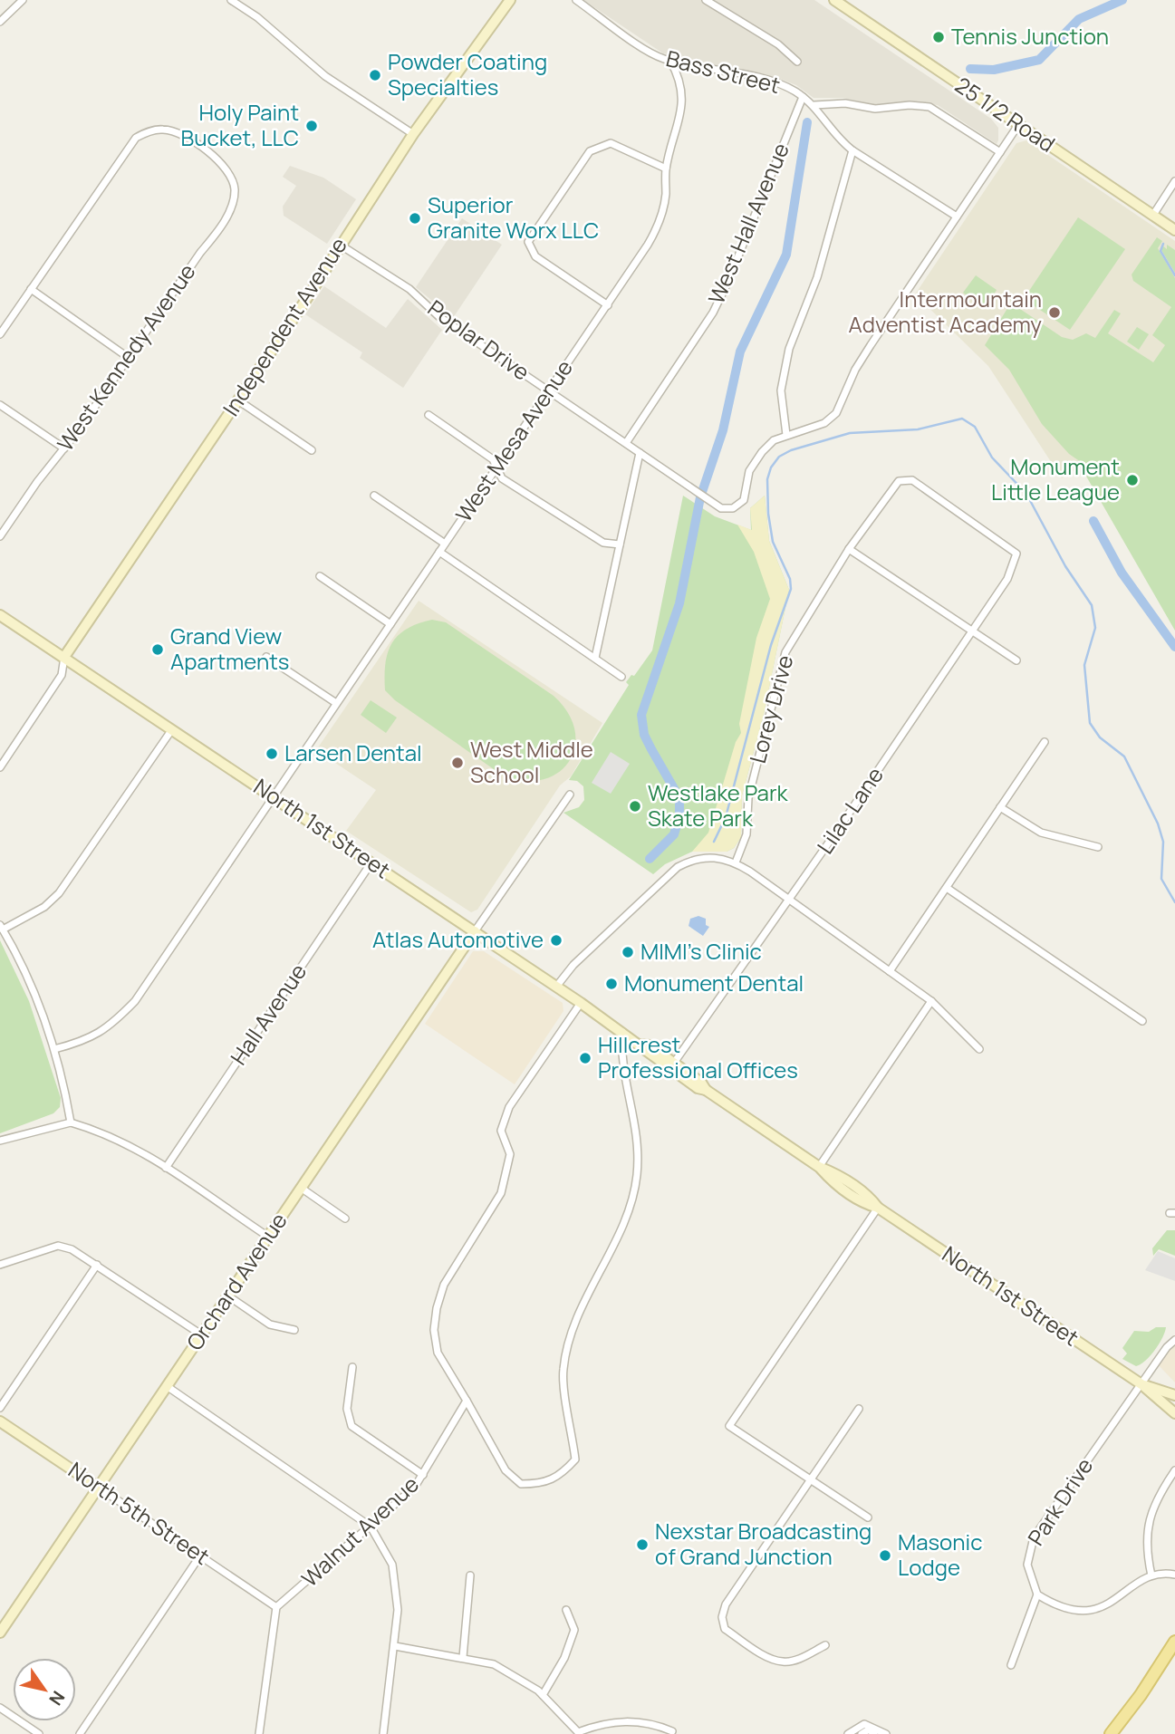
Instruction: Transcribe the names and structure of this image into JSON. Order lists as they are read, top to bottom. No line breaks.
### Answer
{"streets":{"street":["Bass Street","25 1/2 Road","West Hall Avenue","Independent Avenue","Poplar Drive","West Kennedy Avenue","West Mesa Avenue","Lorey Drive","Lilac Lane","North 1st Street","Hall Avenue","Orchard Avenue","Park Drive","North 5th Street","Walnut Avenue"]},"crossings":[["Bass Street","West Hall Avenue"],["Bass Street","West Mesa Avenue"],["West Hall Avenue","Poplar Drive"],["Independent Avenue","Poplar Drive"],["Independent Avenue","North 1st Street"],["Poplar Drive","West Mesa Avenue"],["West Mesa Avenue","North 1st Street"],["Lorey Drive","Lilac Lane"],["Lilac Lane","North 1st Street"],["North 1st Street","Hall Avenue"],["North 1st Street","Orchard Avenue"],["North 1st Street","Park Drive"],["Orchard Avenue","North 5th Street"],["North 5th Street","Walnut Avenue"]],"places":["Tennis Junction","Powder Coating Specialties","Holy Paint Bucket, LLC","Superior Granite Worx LLC","Intermountain Adventist Academy","Monument Little League","Grand View Apartments","Larsen Dental","West Middle School","Westlake Park Skate Park","Atlas Automotive","MIMI's Clinic","Monument Dental","Hillcrest Professional Offices","Nexstar Broadcasting of Grand Junction","Masonic Lodge"],"north":"bottom right"}
